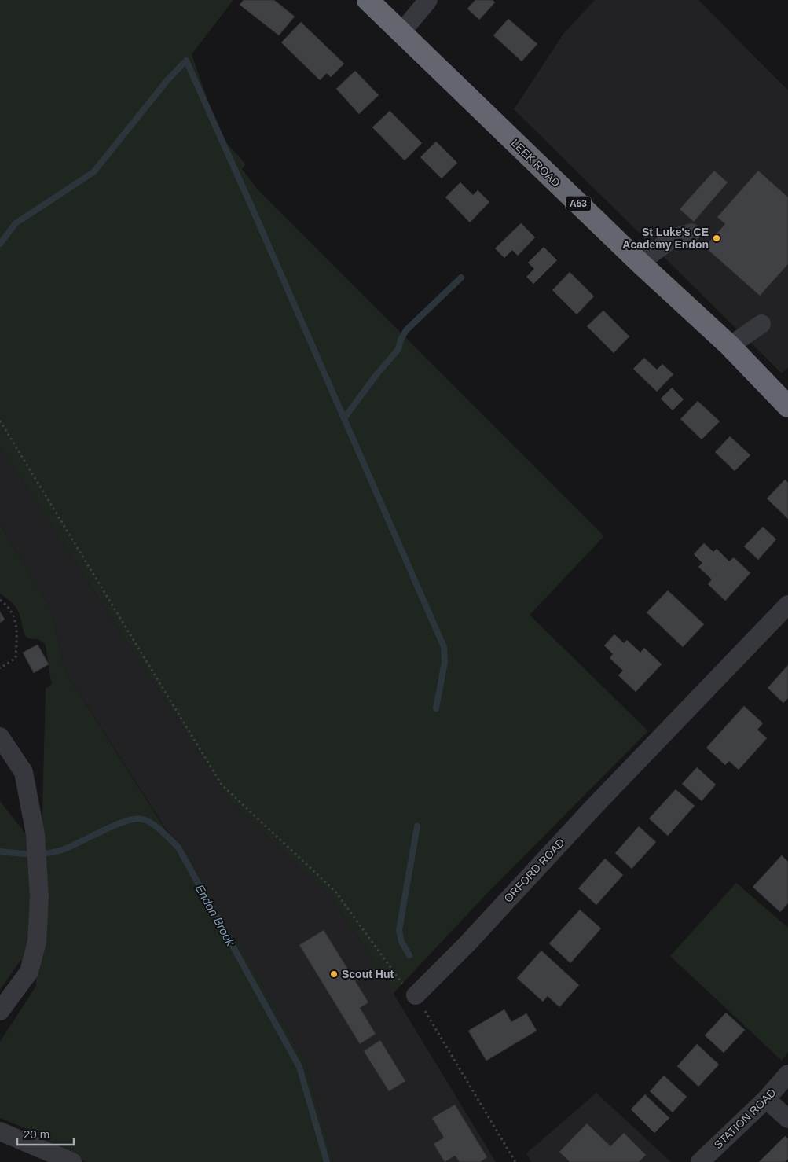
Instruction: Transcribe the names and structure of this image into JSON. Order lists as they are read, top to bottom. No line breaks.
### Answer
{"streets":{"highway":["LEEK ROAD","A53"],"street":["ORFORD ROAD","STATION ROAD"]},"water":["Endon Brook"],"places":["St Luke's CE Academy Endon","Scout Hut"],"scale_bar":"20 m"}
